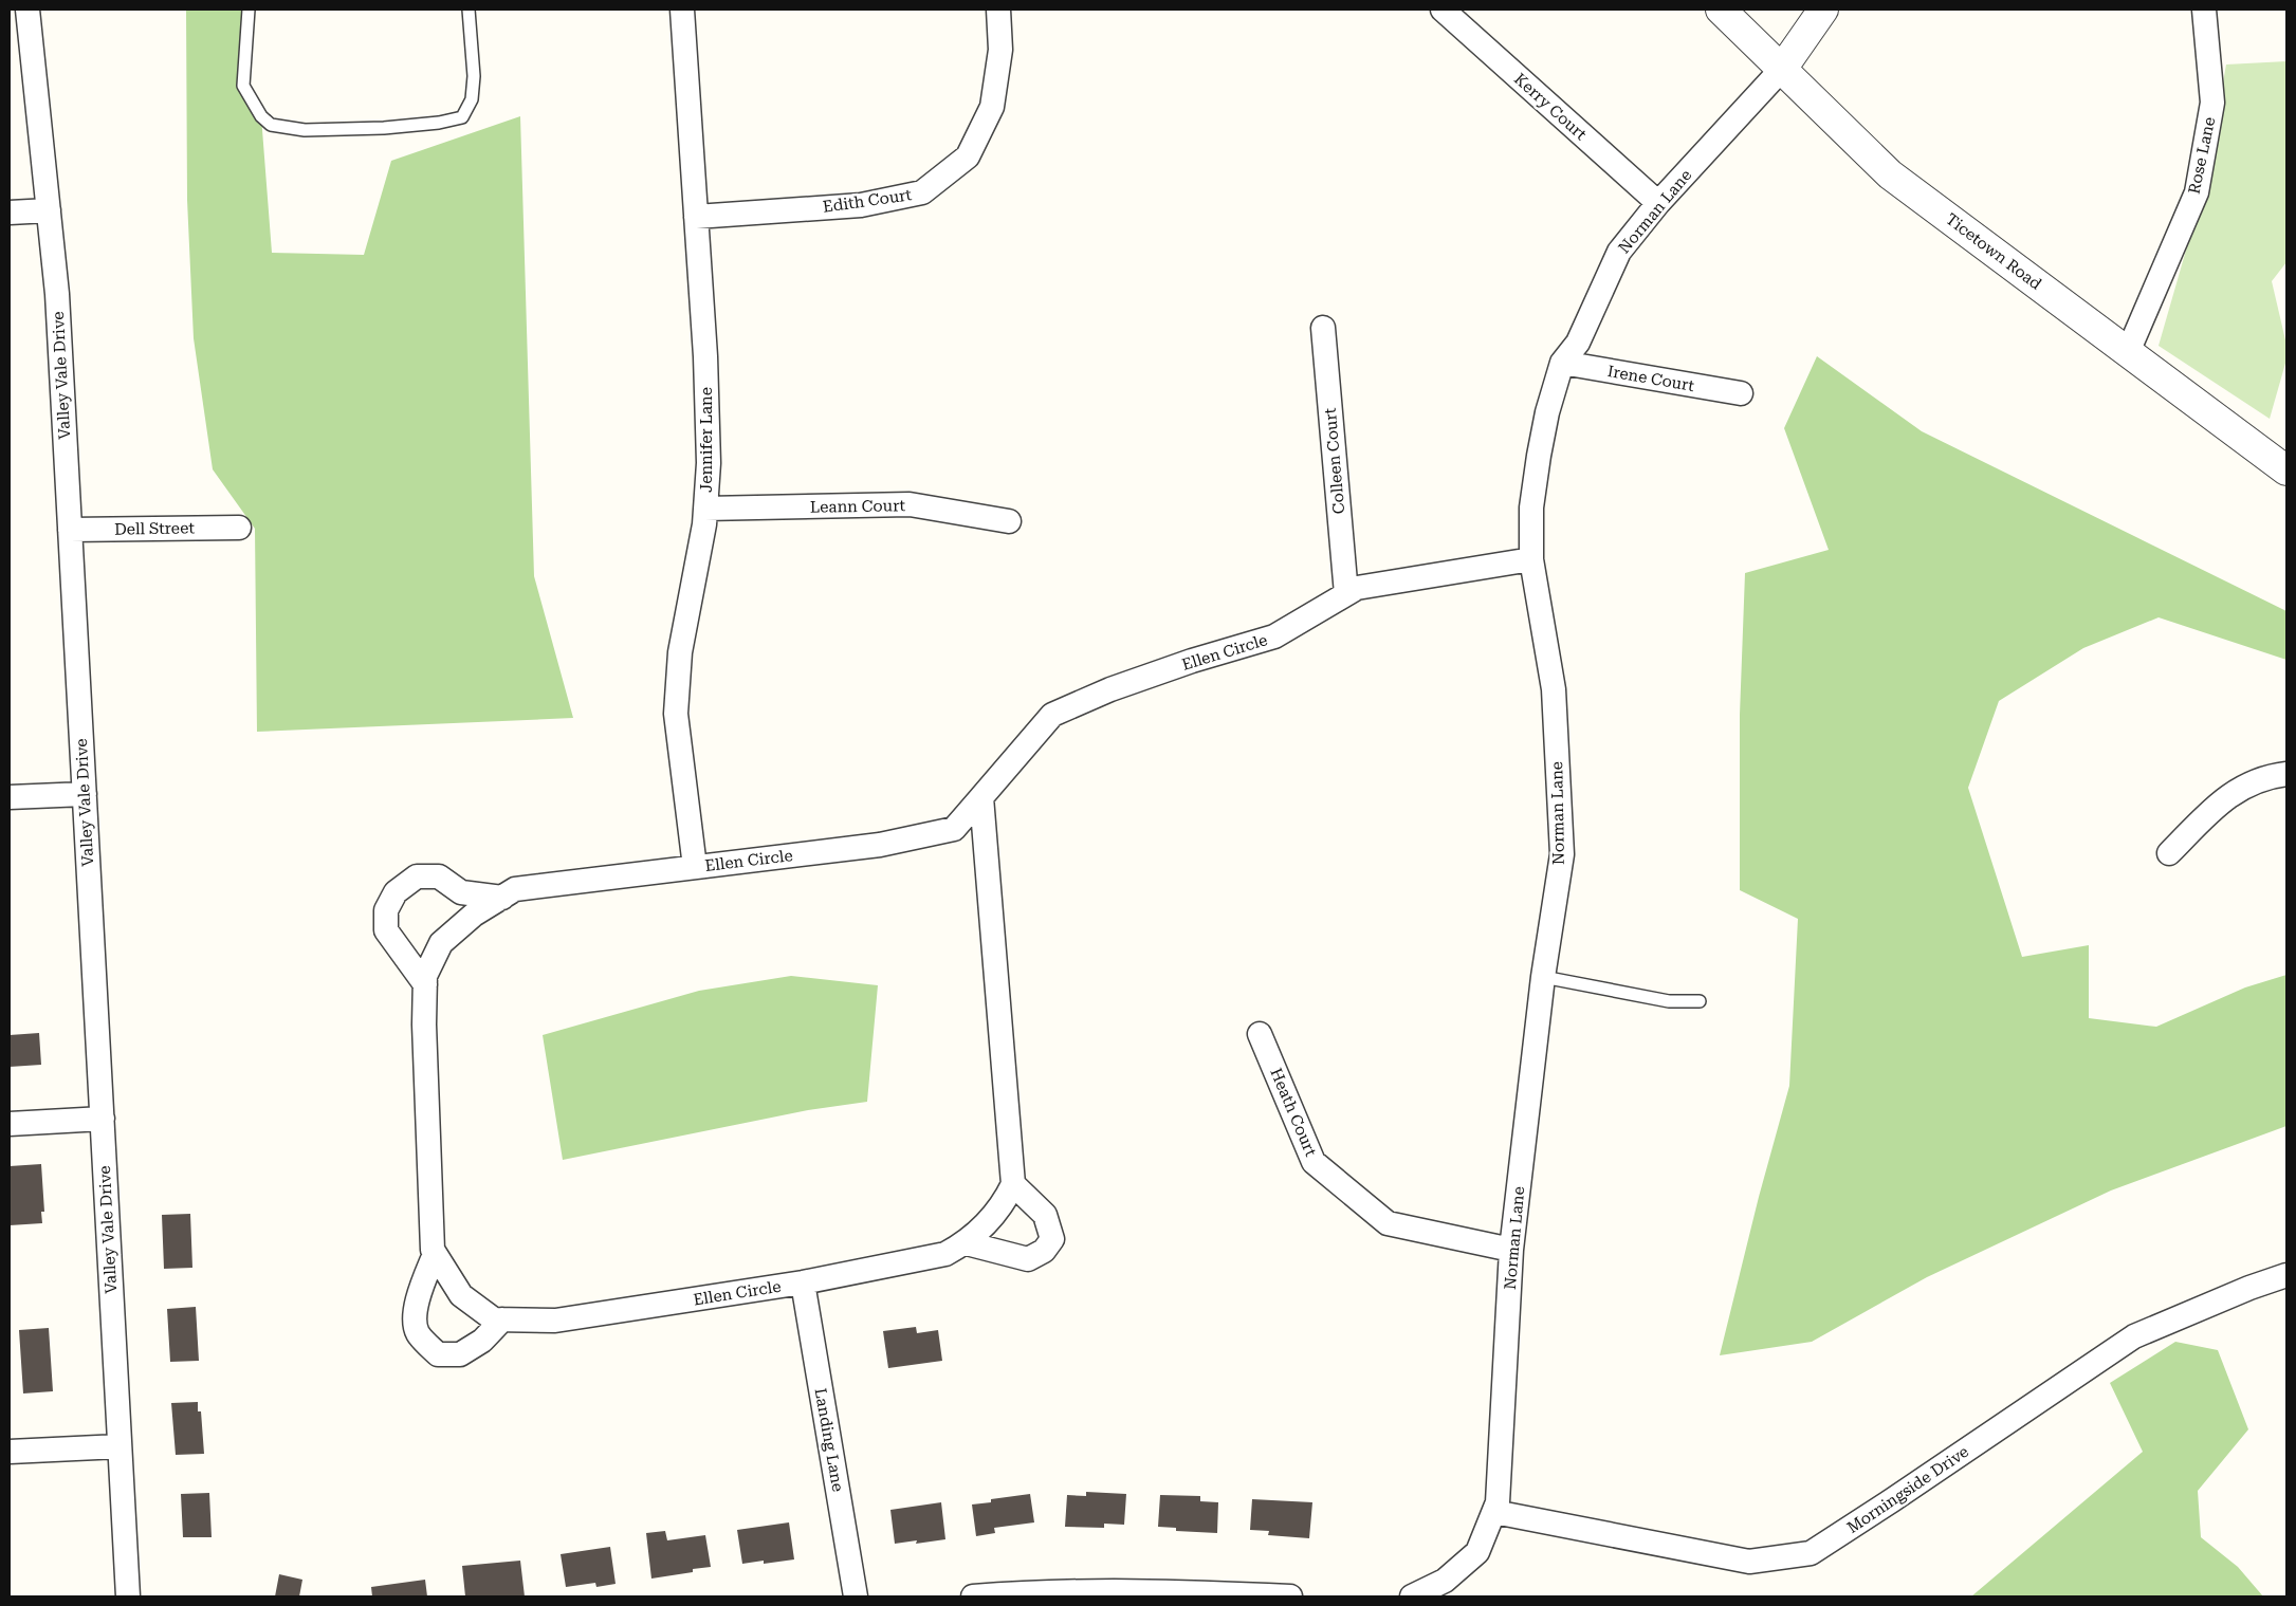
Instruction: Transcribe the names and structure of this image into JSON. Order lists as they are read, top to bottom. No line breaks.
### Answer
{"streets":{"street":["Kerry Court","Rose Lane","Edith Court","Norman Lane","Ticetown Road","Valley Vale Drive","Irene Court","Jennifer Lane","Colleen Court","Leann Court","Dell Street","Ellen Circle","Heath Court","Landing Lane","Morningside Drive"]},"crossings":[["Kerry Court","Norman Lane"],["Rose Lane","Ticetown Road"],["Edith Court","Jennifer Lane"],["Norman Lane","Ticetown Road"],["Norman Lane","Irene Court"],["Norman Lane","Ellen Circle"],["Norman Lane","Heath Court"],["Norman Lane","Morningside Drive"],["Valley Vale Drive","Dell Street"],["Jennifer Lane","Leann Court"],["Jennifer Lane","Ellen Circle"],["Colleen Court","Ellen Circle"],["Ellen Circle","Landing Lane"]]}
